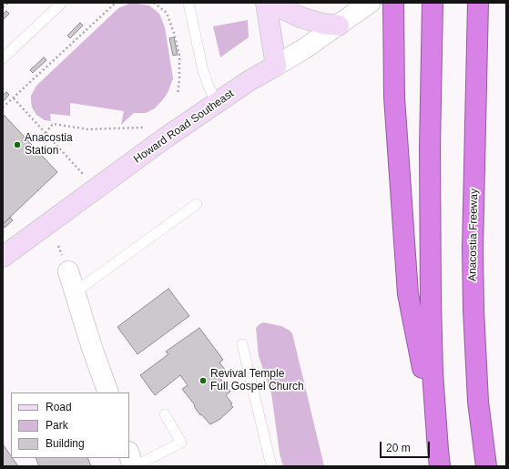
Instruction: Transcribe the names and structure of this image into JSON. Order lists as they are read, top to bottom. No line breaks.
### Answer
{"streets":{"highway":["Anacostia Freeway"],"main road":["Howard Road Southeast"]},"places":["Anacostia Station","Revival Temple Full Gospel Church"],"legend":["Road","Park","Building"],"scale_bar":"20 m"}
